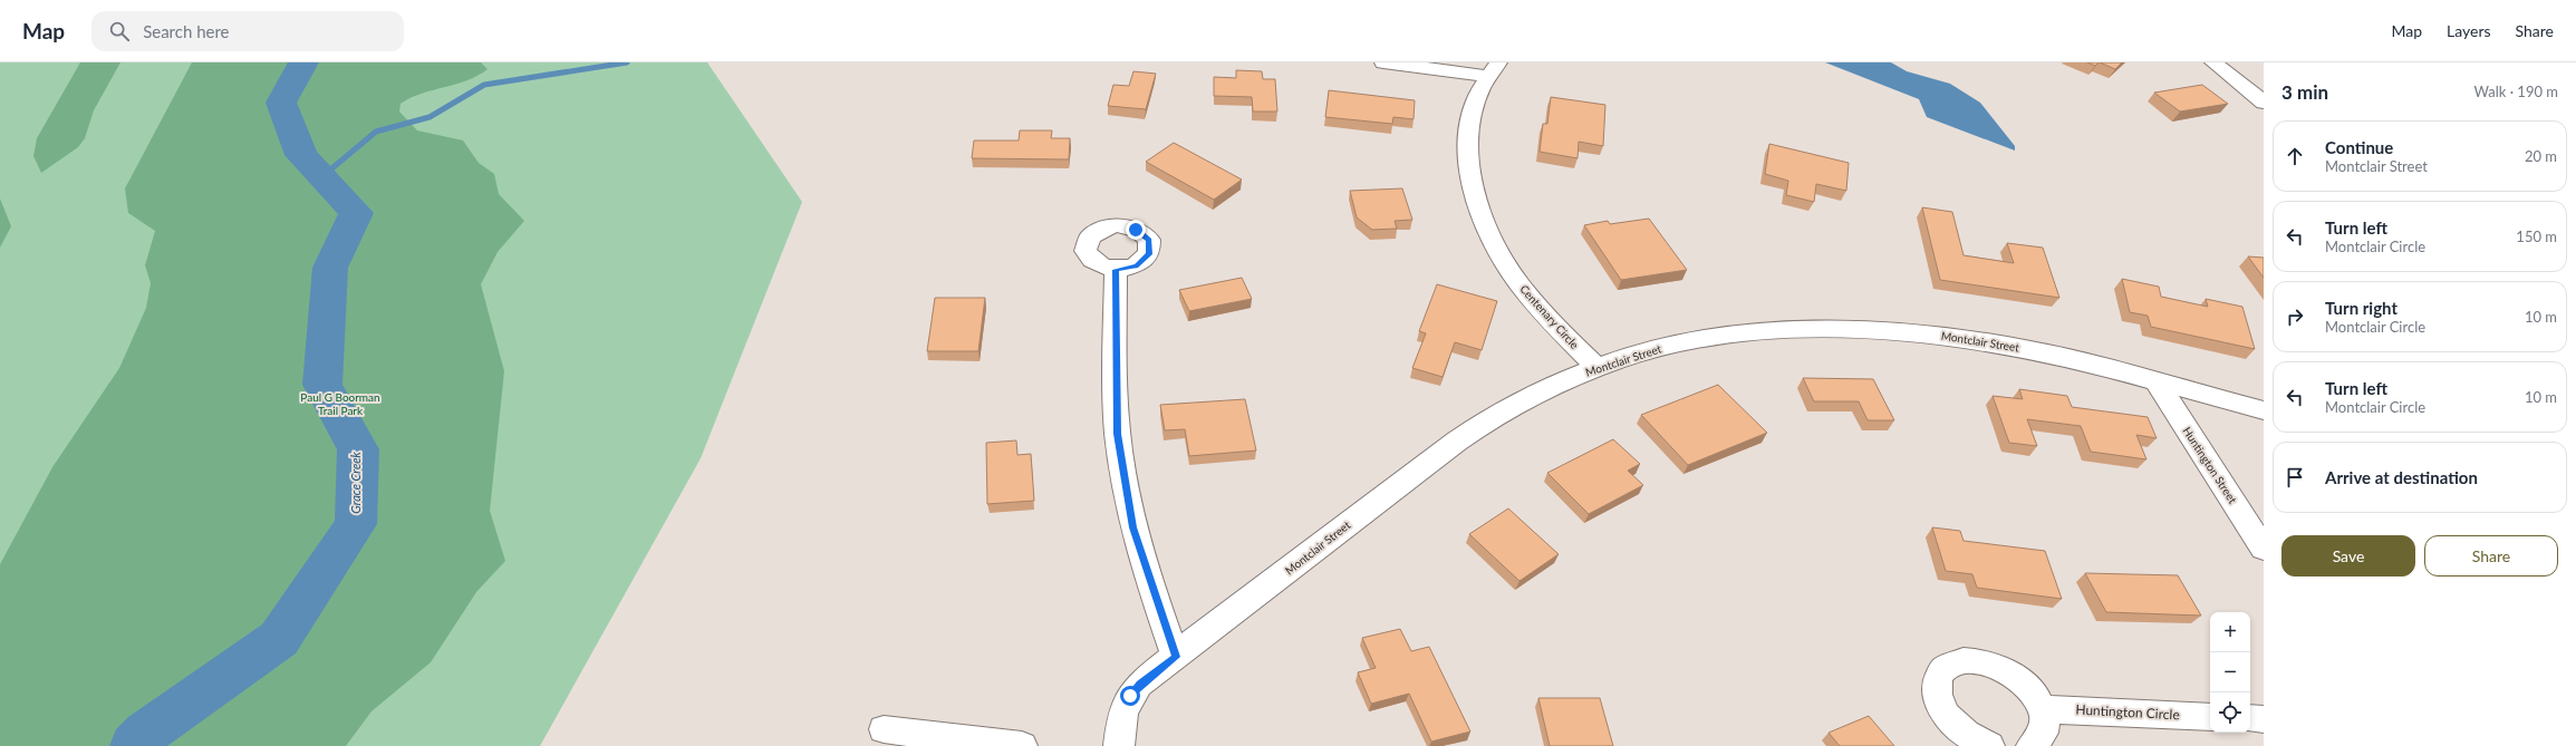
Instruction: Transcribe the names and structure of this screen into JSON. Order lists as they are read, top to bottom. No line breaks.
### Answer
{"streets":{"street":["Centenary Circle","Montclair Street","Huntington Street","Huntington Circle"]},"crossings":[["Centenary Circle","Montclair Street"],["Montclair Street","Huntington Street"]],"water":["Grace Creek"],"parks":["Paul G Boorman Trail Park"],"page":{"header":"Map","search":"Search here","nav":["Map","Layers","Share"],"heading":["3 min","Walk · 190 m"],"list":[["Continue","Montclair Street","20 m"],["Turn left","Montclair Circle","150 m"],["Turn right","Montclair Circle","10 m"],["Turn left","Montclair Circle","10 m"],"Arrive at destination"],"buttons":["Save","Share"],"map_buttons":["+","−"]}}
